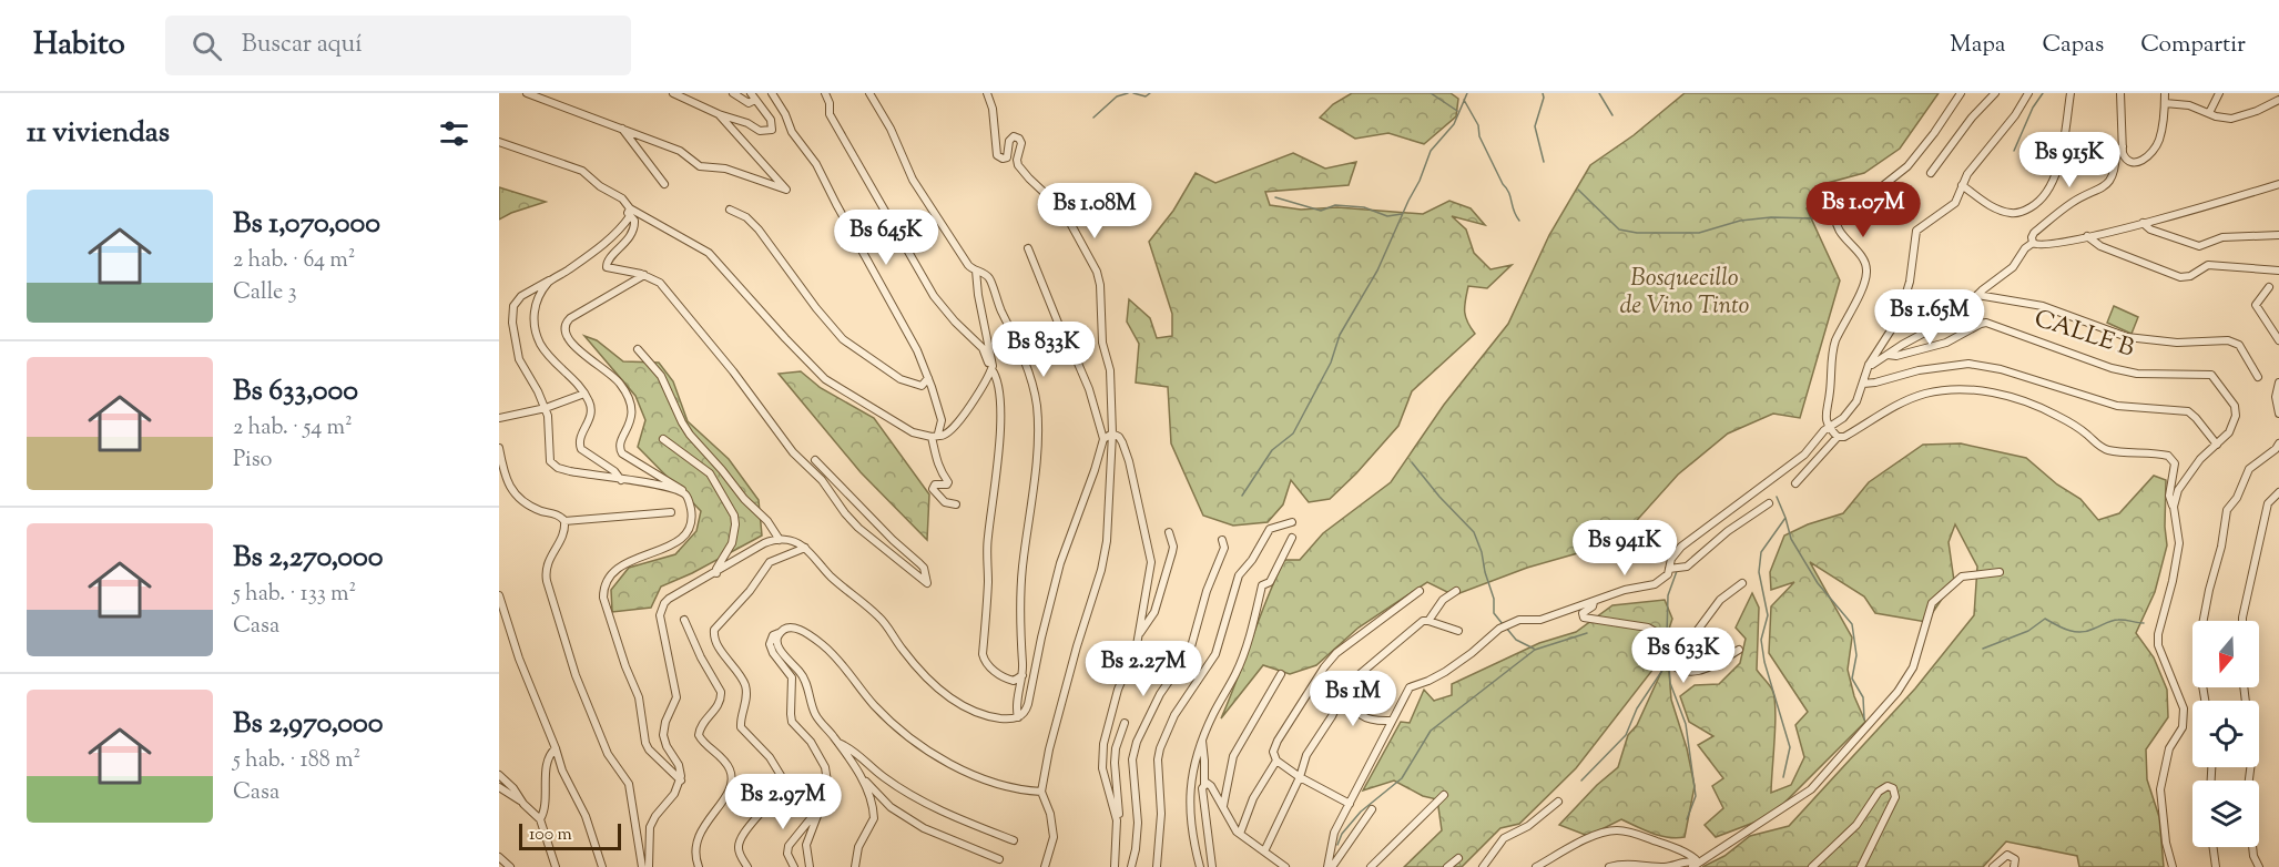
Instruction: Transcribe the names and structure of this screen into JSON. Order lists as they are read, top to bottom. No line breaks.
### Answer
{"streets":{"street":["CALLE B"]},"parks":["Bosquecillo de Vino Tinto"],"scale_bar":"100 m","north":"bottom","page":{"header":"Habito","search":"Buscar aquí","nav":["Mapa","Capas","Compartir"],"heading":"11 viviendas","price":["Bs 915K","Bs 1.07M","Bs 1.08M","Bs 645K","Bs 1.65M","Bs 833K","Bs 941K","Bs 633K","Bs 2.27M","Bs 1M","Bs 2.97M"],"list":[{"name":"Bs 1,070,000","note":"2 hab. · 64 m² · Calle 3"},{"name":"Bs 633,000","note":"2 hab. · 54 m² · Piso"},{"name":"Bs 2,270,000","note":"5 hab. · 133 m² · Casa"},{"name":"Bs 2,970,000","note":"5 hab. · 188 m² · Casa"}],"scale":"100 m"}}
